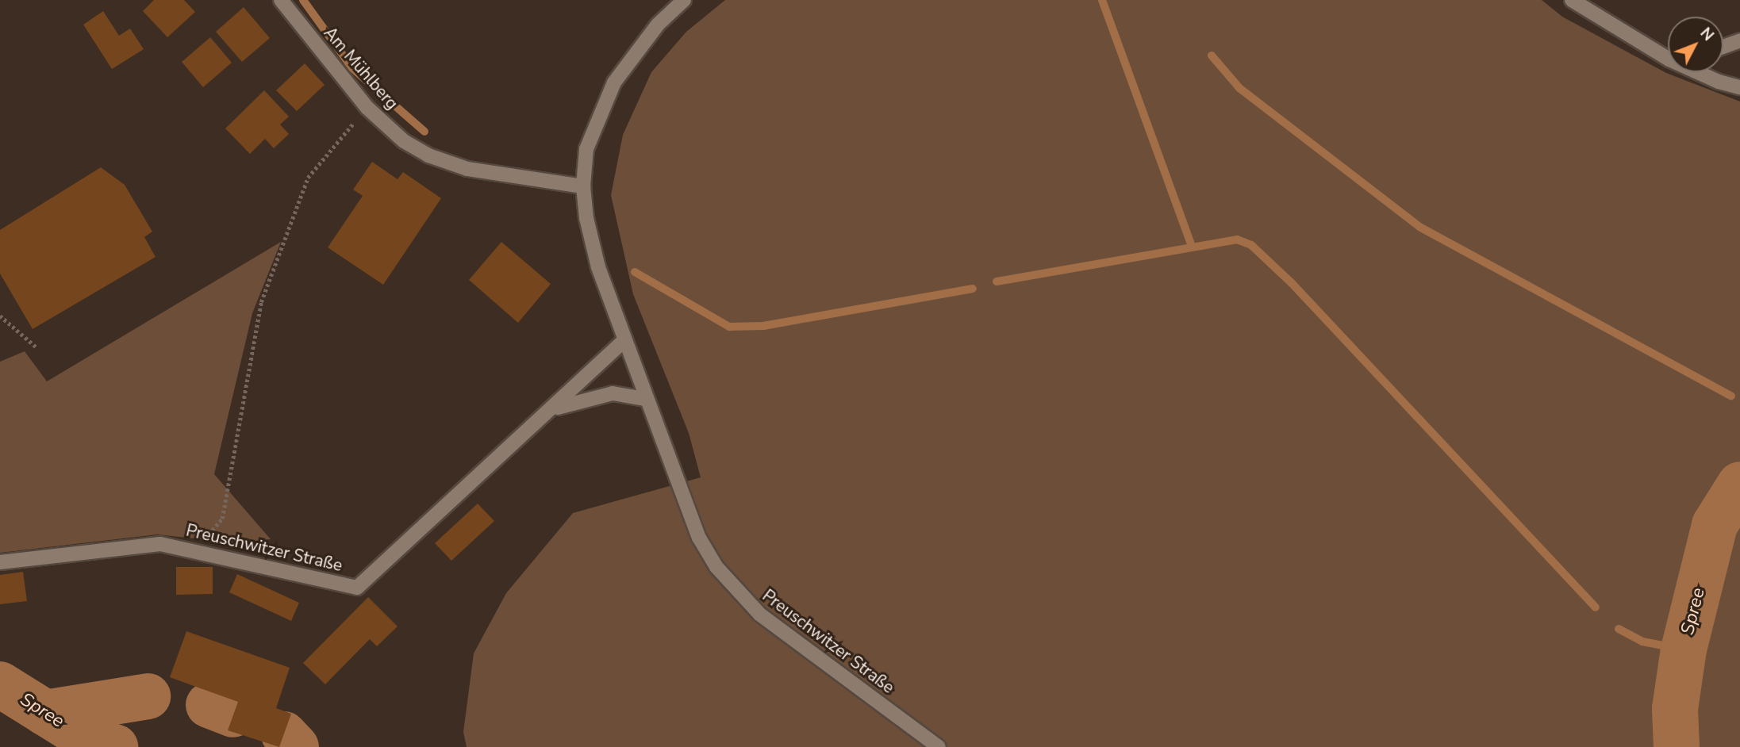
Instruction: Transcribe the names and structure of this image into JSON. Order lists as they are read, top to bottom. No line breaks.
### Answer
{"streets":{"street":["Am Mühlberg","Preuschwitzer Straße"]},"crossings":[["Am Mühlberg","Preuschwitzer Straße"]],"water":["Spree"],"north":"top right"}
